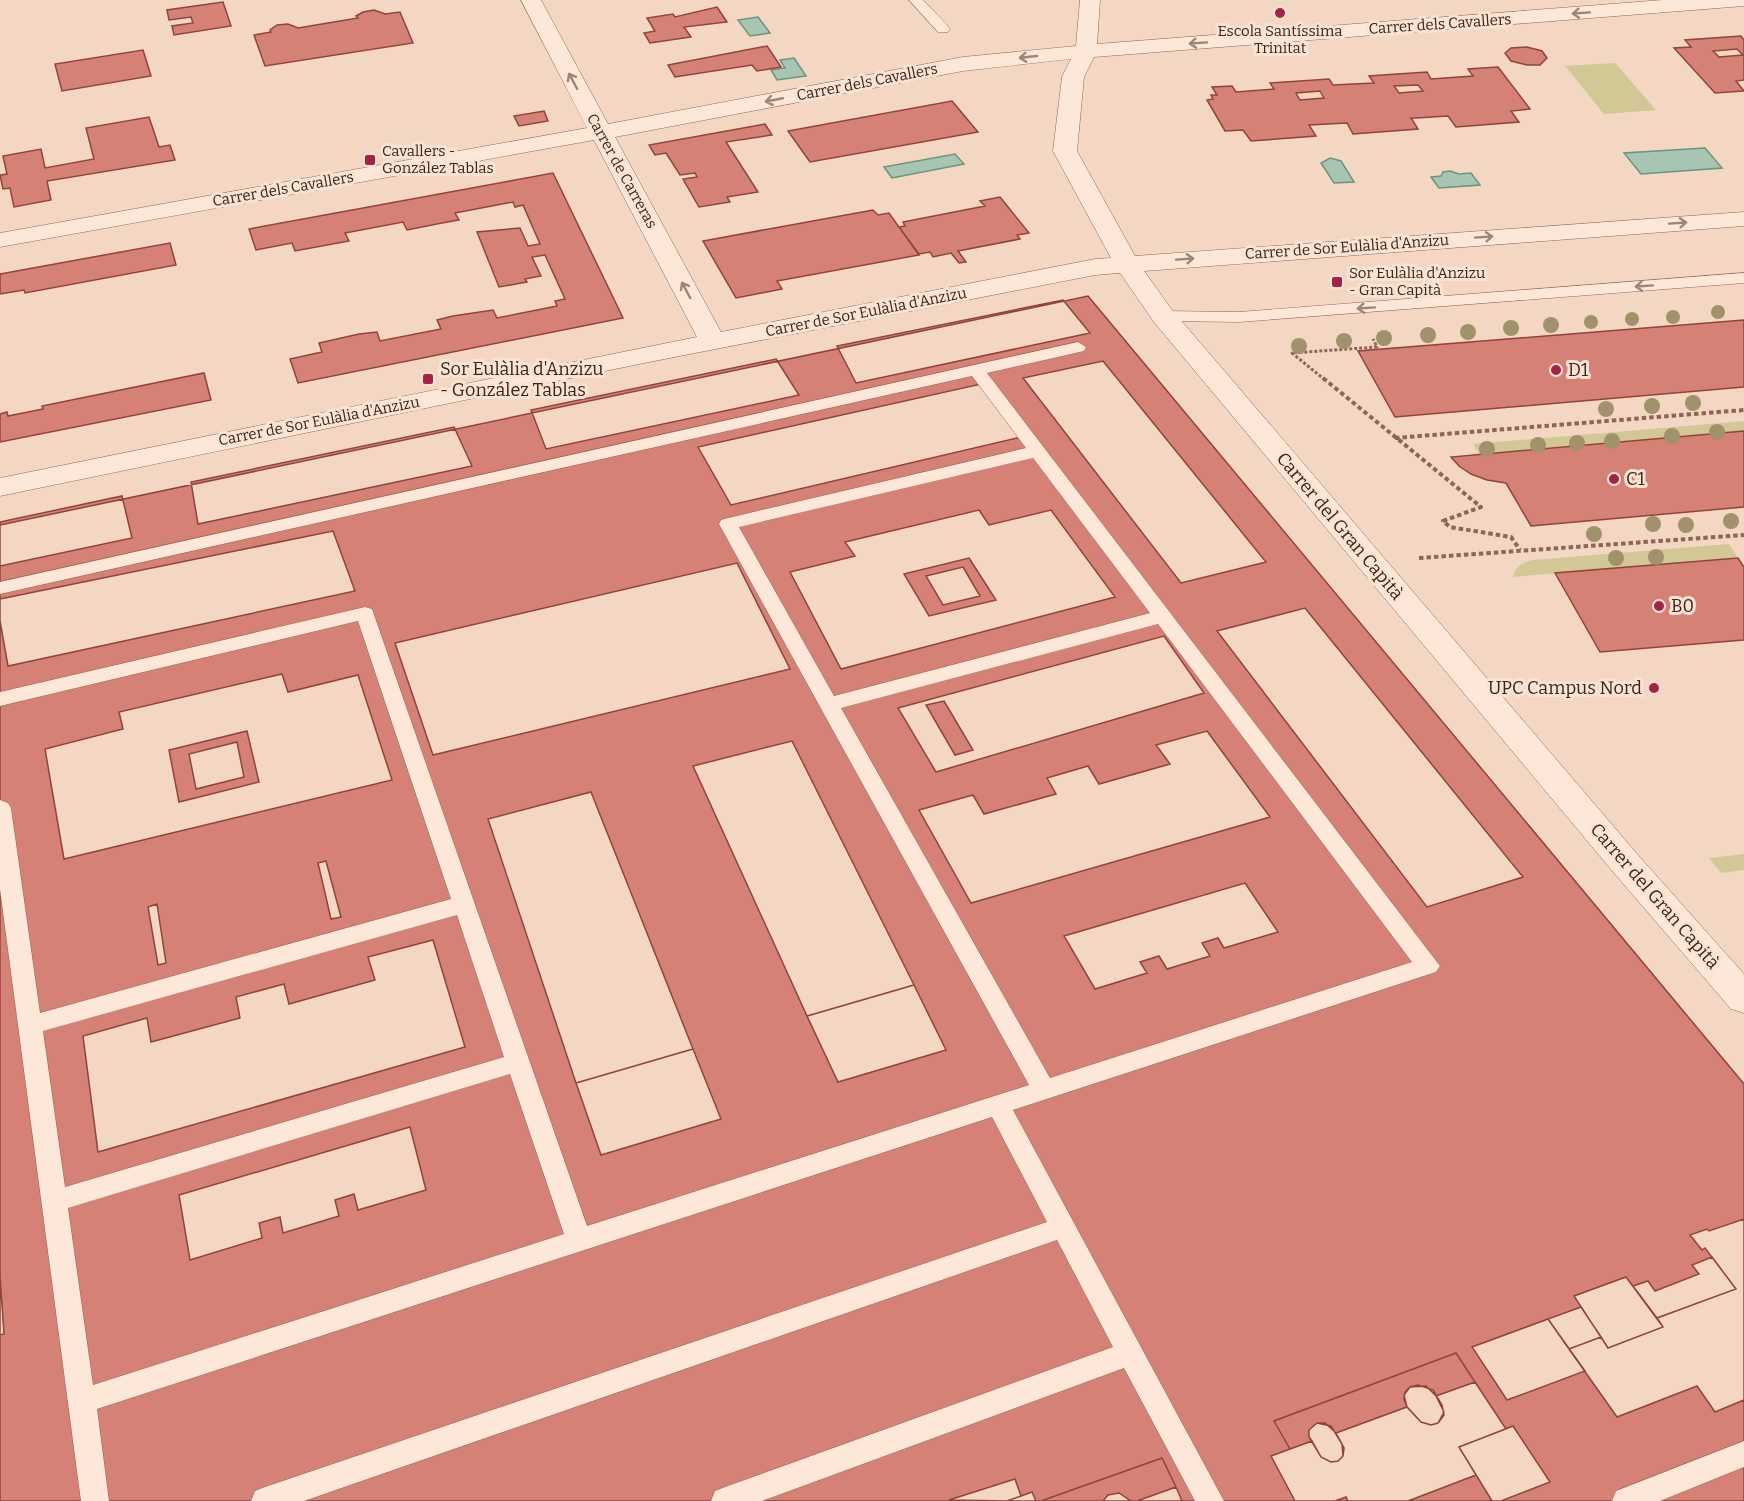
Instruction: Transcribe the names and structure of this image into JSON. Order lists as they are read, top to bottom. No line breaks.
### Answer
{"streets":{"street":["Carrer dels Cavallers","Carrer de Carreras","Carrer de Sor Eulàlia d'Anzizu","Carrer del Gran Capità"]},"crossings":[["Carrer dels Cavallers","Carrer de Carreras"],["Carrer dels Cavallers","Carrer del Gran Capità"],["Carrer de Carreras","Carrer de Sor Eulàlia d'Anzizu"],["Carrer de Sor Eulàlia d'Anzizu","Carrer del Gran Capità"]],"one_way":["Carrer dels Cavallers","Carrer de Carreras","Carrer de Sor Eulàlia d'Anzizu"],"places":{"other":["Escola Santíssima Trinitat","D1","C1","B0","UPC Campus Nord"],"transit":["Cavallers - González Tablas","Sor Eulàlia d'Anzizu - Gran Capità","Sor Eulàlia d'Anzizu - González Tablas"]}}
